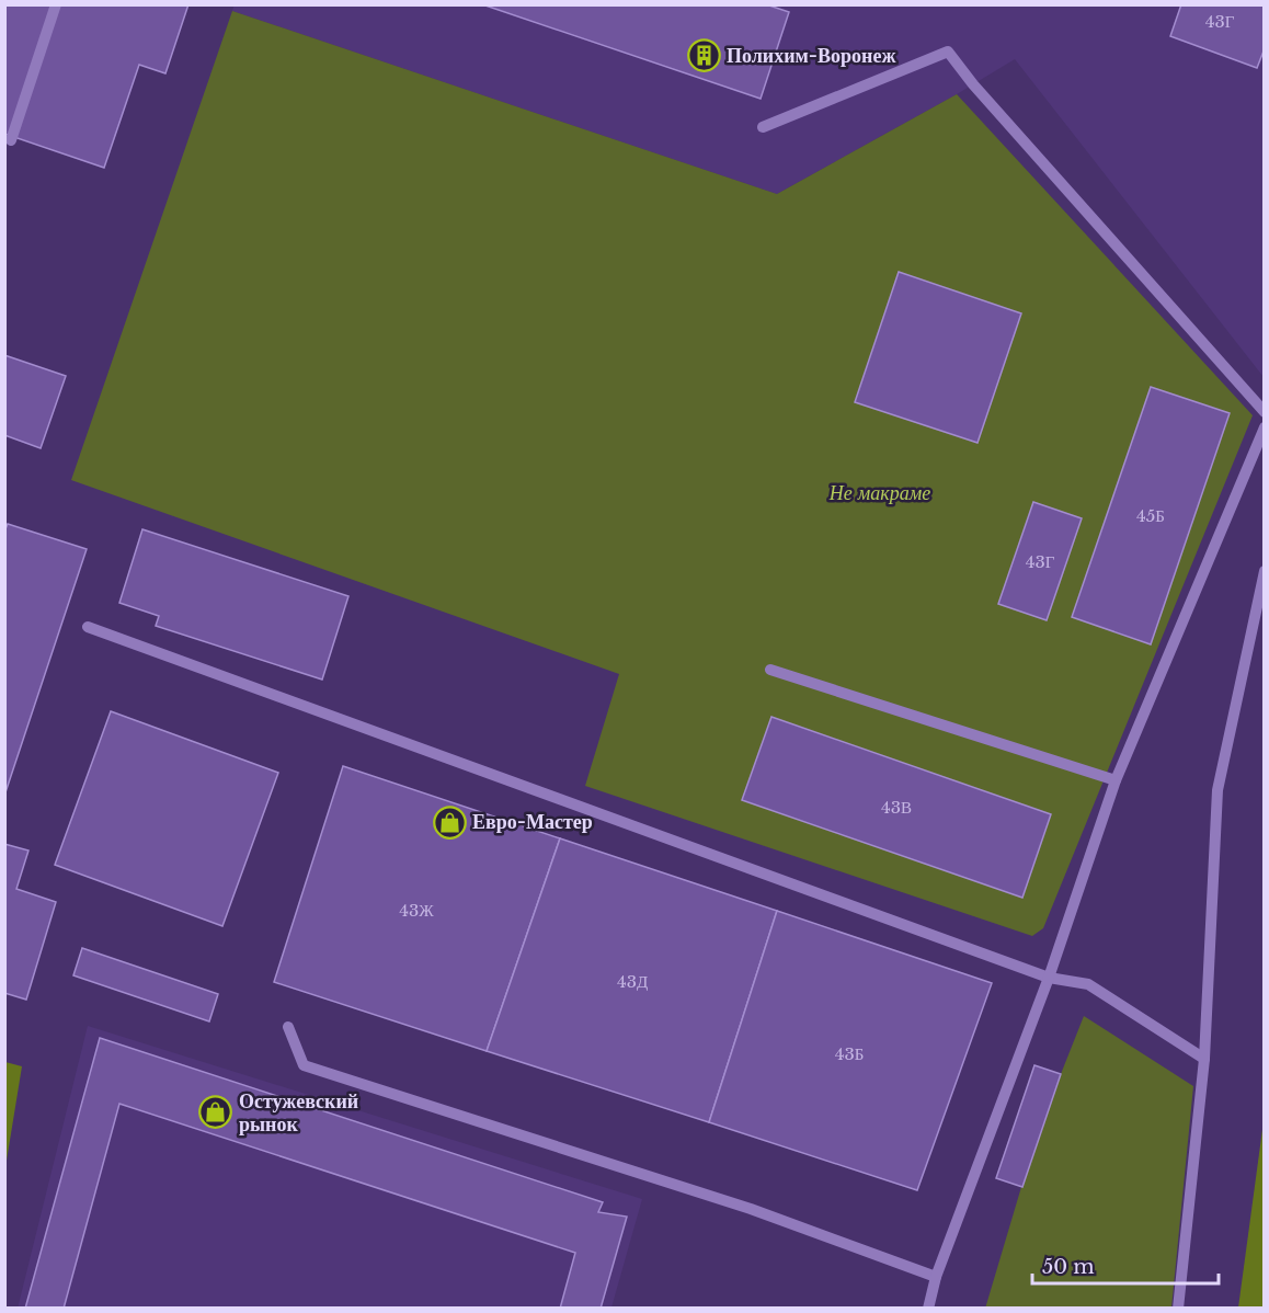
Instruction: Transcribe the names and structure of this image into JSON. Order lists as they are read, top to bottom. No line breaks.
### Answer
{"parks":["Не макраме"],"places":{"building":["Полихим-Воронеж"],"shop":["Евро-Мастер","Остужевский рынок"]},"house_numbers":["43Г","45Б","43Г","43В","43Ж","43Д","43Б"],"scale_bar":"50 m"}
